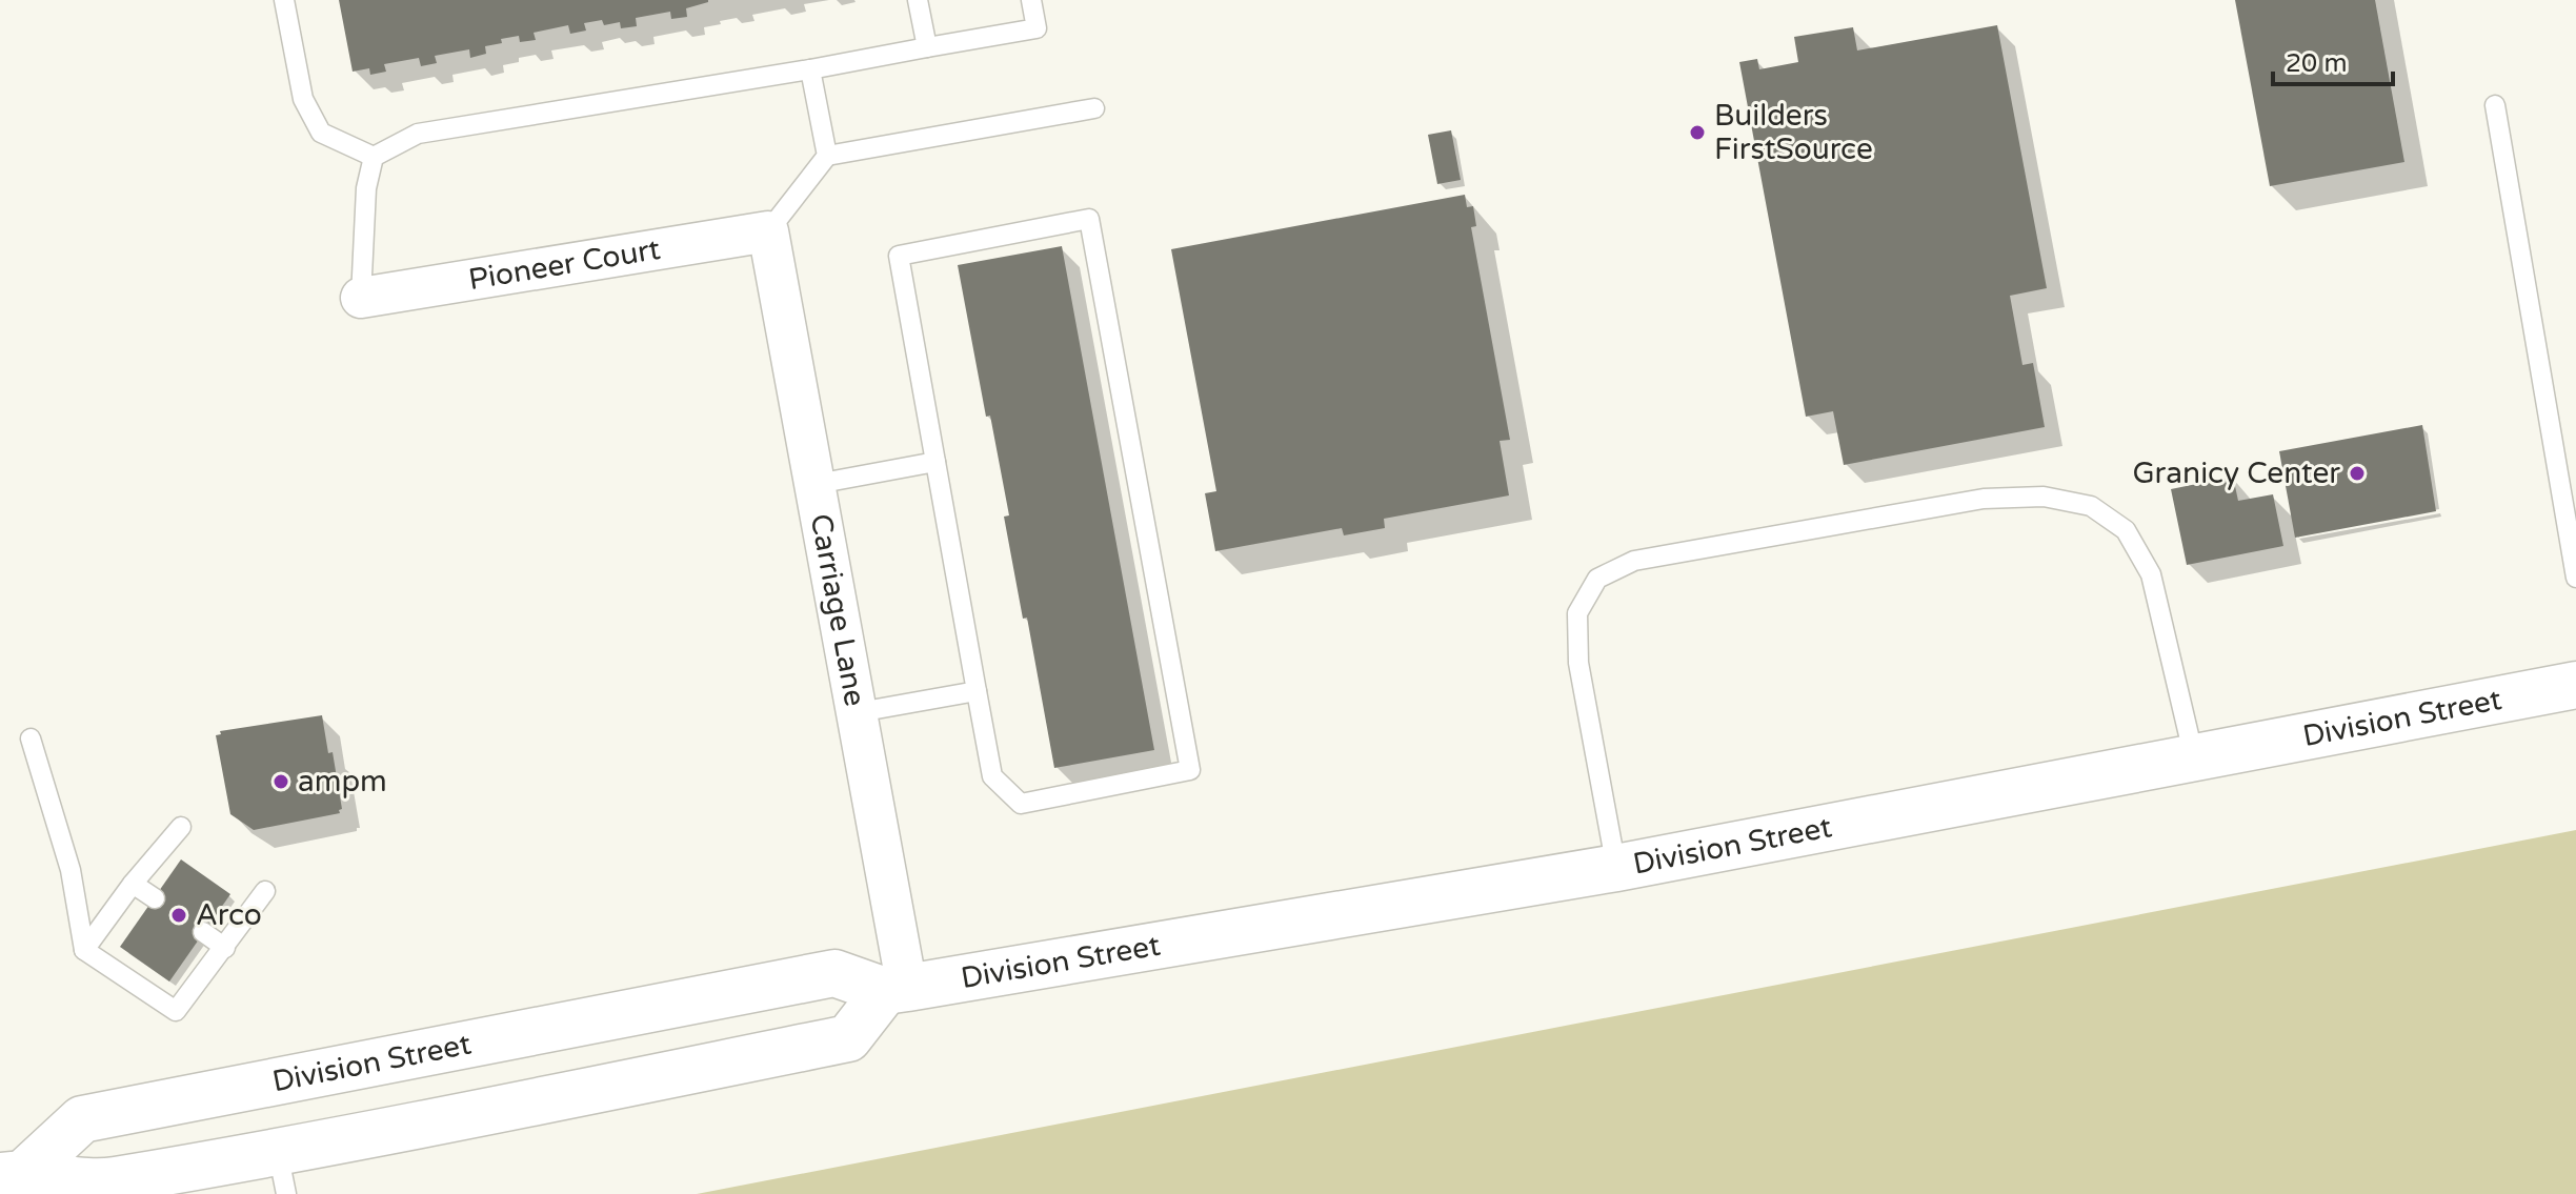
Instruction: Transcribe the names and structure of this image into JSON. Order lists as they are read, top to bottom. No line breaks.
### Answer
{"streets":{"main road":["Division Street"],"street":["Pioneer Court","Carriage Lane"]},"crossings":[["Pioneer Court","Carriage Lane"],["Carriage Lane","Division Street"]],"places":["Builders FirstSource","Granicy Center","ampm","Arco"],"scale_bar":"20 m"}
